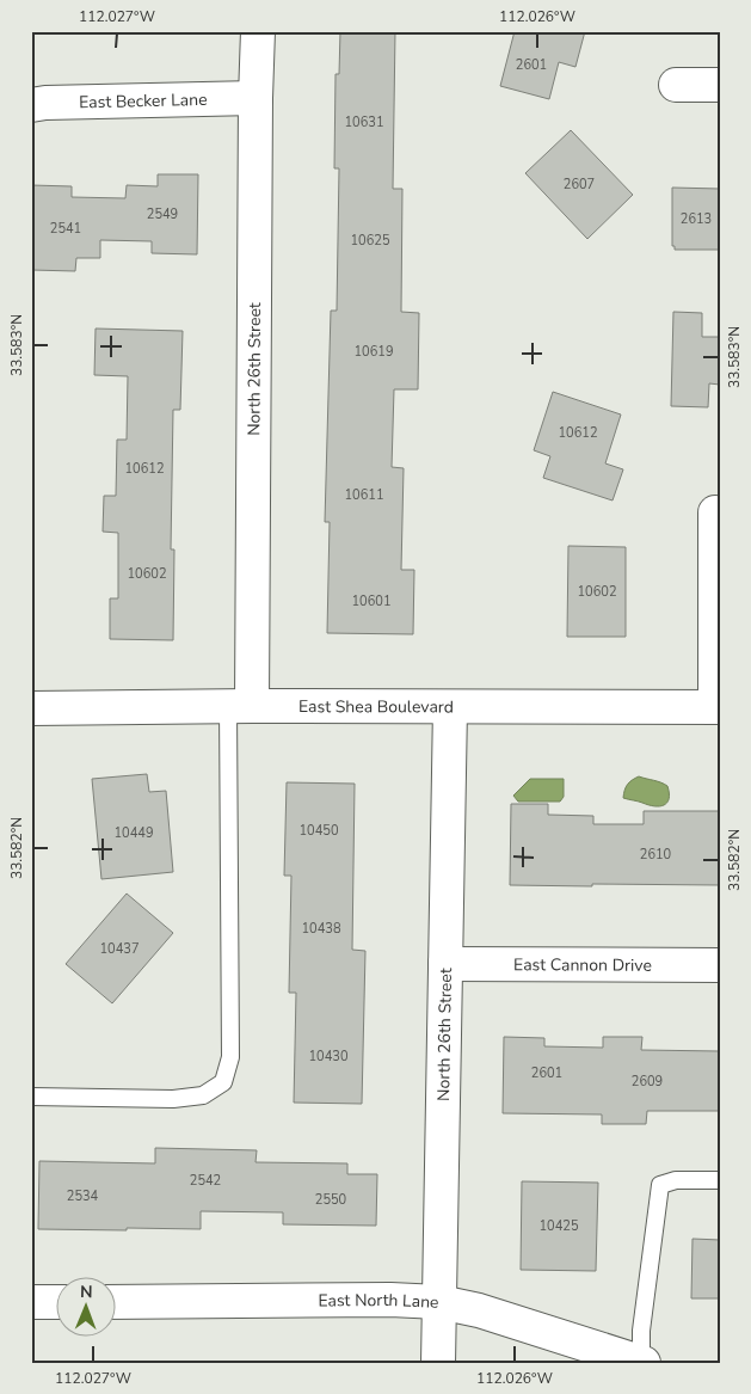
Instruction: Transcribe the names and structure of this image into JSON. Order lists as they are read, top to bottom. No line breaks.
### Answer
{"streets":{"street":["East Becker Lane","North 26th Street","East Shea Boulevard","East Cannon Drive","East North Lane"]},"crossings":[["East Becker Lane","North 26th Street"],["North 26th Street","East Shea Boulevard"],["North 26th Street","East Cannon Drive"],["North 26th Street","East North Lane"]],"house_numbers":["2601","10631","2607","2549","2613","2541","10625","10619","10612","10612","10611","10602","10602","10601","10450","10449","2610","10438","10437","10430","2601","2609","2542","2534","2550","10425"],"north":"top","coordinates":["112.027°W","112.026°W","33.583°N","33.582°N"]}
